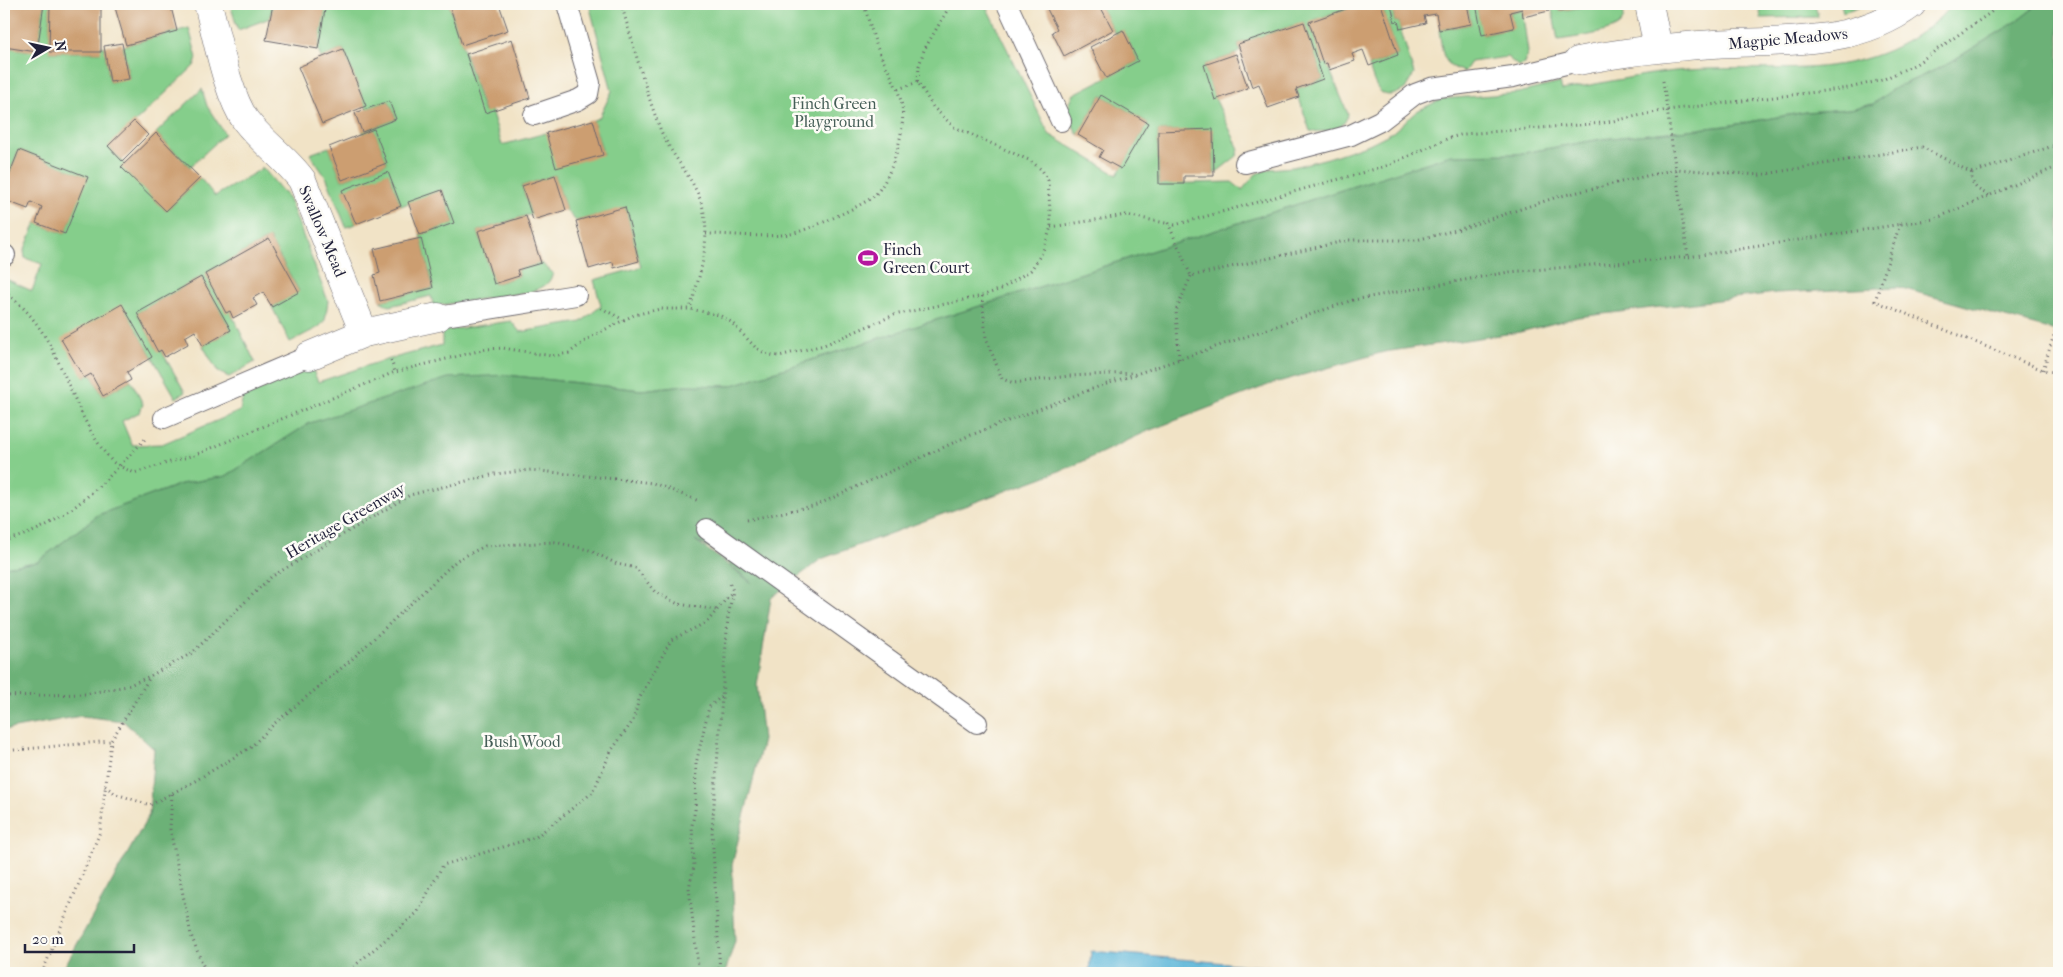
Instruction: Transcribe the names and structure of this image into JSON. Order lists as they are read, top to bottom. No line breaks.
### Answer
{"streets":{"street":["Magpie Meadows","Swallow Mead"],"path":["Heritage Greenway"]},"parks":["Finch Green Playground","Bush Wood"],"places":{"sports":["Finch Green Court"]},"scale_bar":"20 m","north":"right"}
